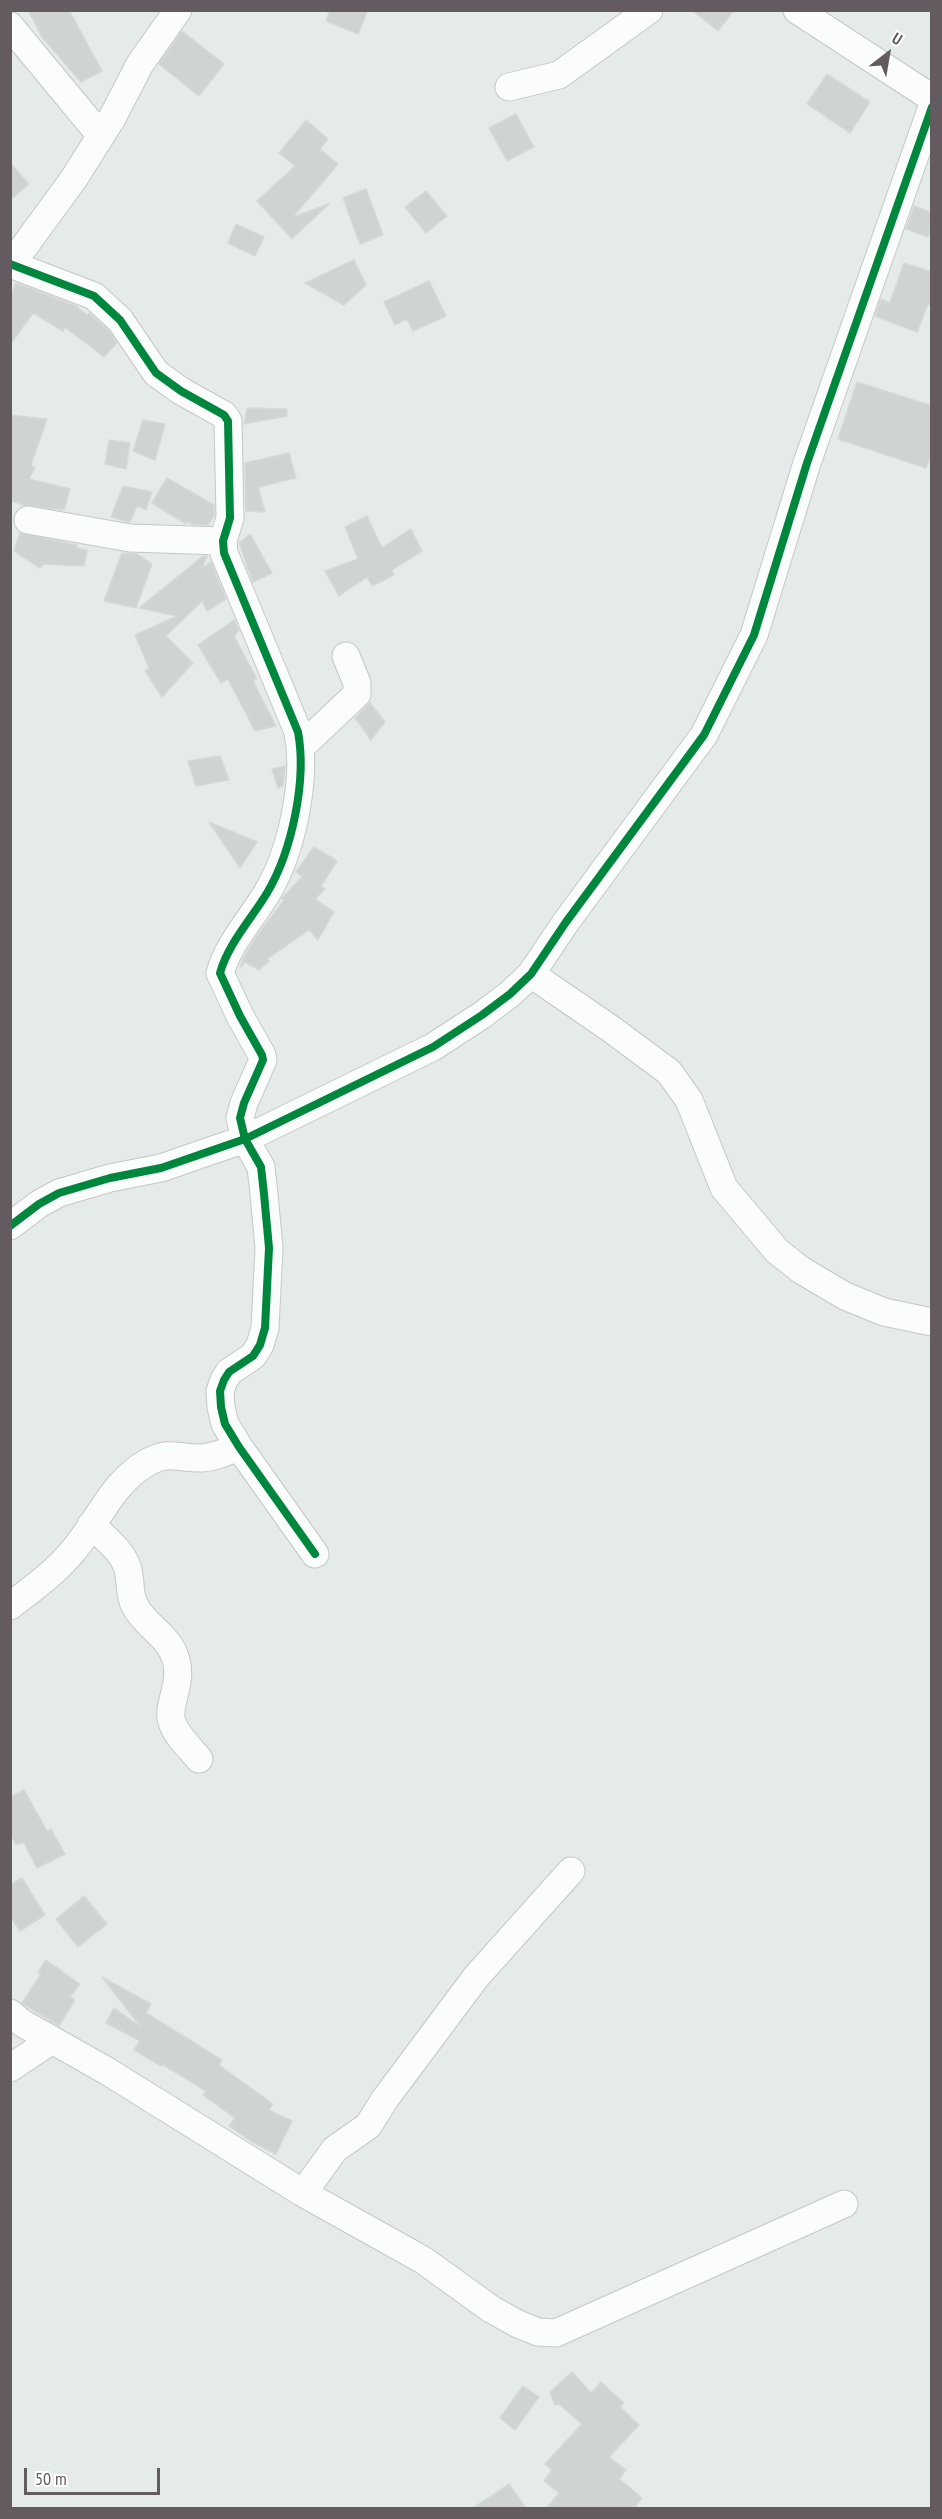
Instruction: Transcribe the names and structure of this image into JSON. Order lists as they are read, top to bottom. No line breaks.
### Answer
{"scale_bar":"50 m","north":"top right"}
